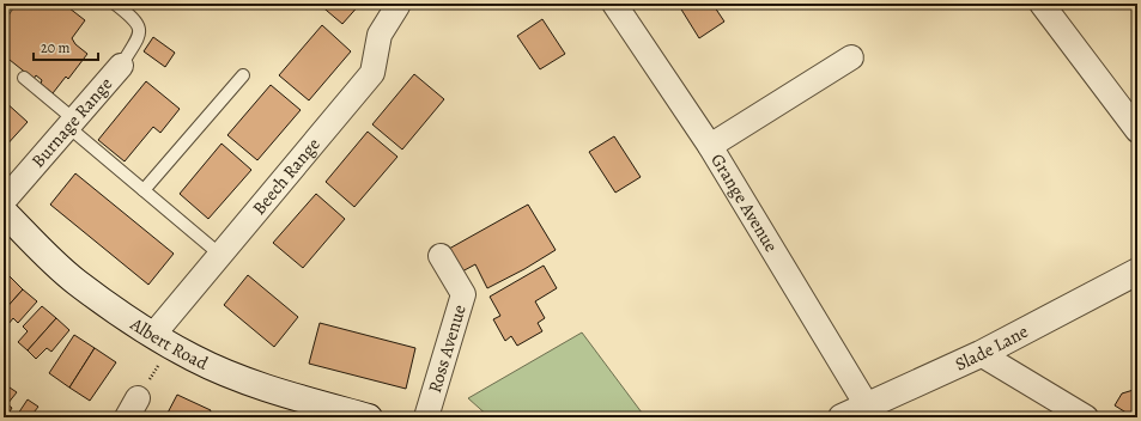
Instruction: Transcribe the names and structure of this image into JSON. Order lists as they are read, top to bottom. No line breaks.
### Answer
{"streets":{"main road":["Albert Road","Slade Lane"],"street":["Burnage Range","Beech Range","Grange Avenue","Ross Avenue"]},"crossings":[["Beech Range","Albert Road"],["Grange Avenue","Slade Lane"]],"scale_bar":"20 m"}
